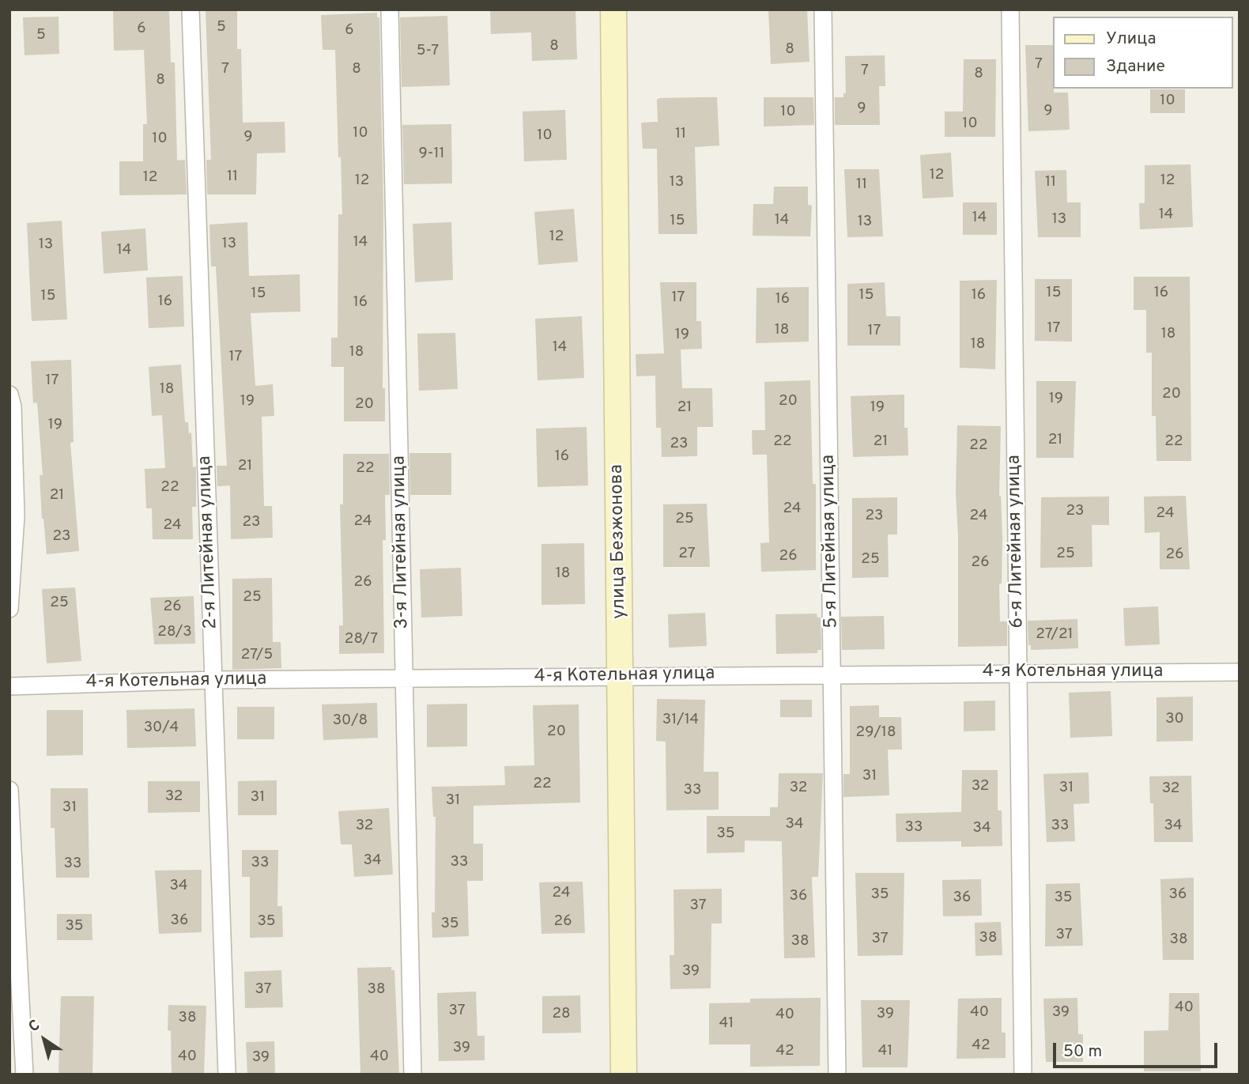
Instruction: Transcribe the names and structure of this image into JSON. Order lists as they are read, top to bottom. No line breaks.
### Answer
{"streets":{"street":["улица Безжонова","5-я Литейная улица","6-я Литейная улица","2-я Литейная улица","3-я Литейная улица","4-я Котельная улица"]},"crossings":[["улица Безжонова","4-я Котельная улица"],["5-я Литейная улица","4-я Котельная улица"],["6-я Литейная улица","4-я Котельная улица"],["2-я Литейная улица","4-я Котельная улица"],["3-я Литейная улица","4-я Котельная улица"]],"house_numbers":["5","6","6","5","8","8","5-7","7","7","8","7","8","8","10","9","9","10","10","10","11","10","9","10","9-11","12","11","12","12","12","13","11","11","14","14","13","14","15","13","12","14","13","13","14","15","16","15","15","16","15","17","16","16","16","17","18","17","18","19","18","14","18","17","17","18","20","19","19","20","20","21","19","19","21","22","21","22","23","22","16","21","22","22","21","24","23","24","23","24","25","24","23","24","23","27","25","26","26","25","26","18","26","25","25","26","28/3","27/21","28/7","27/5","30","31/14","30/8","30/4","20","29/18","31","22","32","32","31","32","33","32","31","31","31","34","32","33","34","33","34","35","34","33","33","33","34","24","35","36","36","36","35","37","36","35","26","35","35","37","38","37","38","38","39","37","38","40","37","40","39","28","39","40","38","41","42","39","42","41","40","40","39"],"legend":["Улица","Здание"],"scale_bar":"50 m","north":"top left"}
